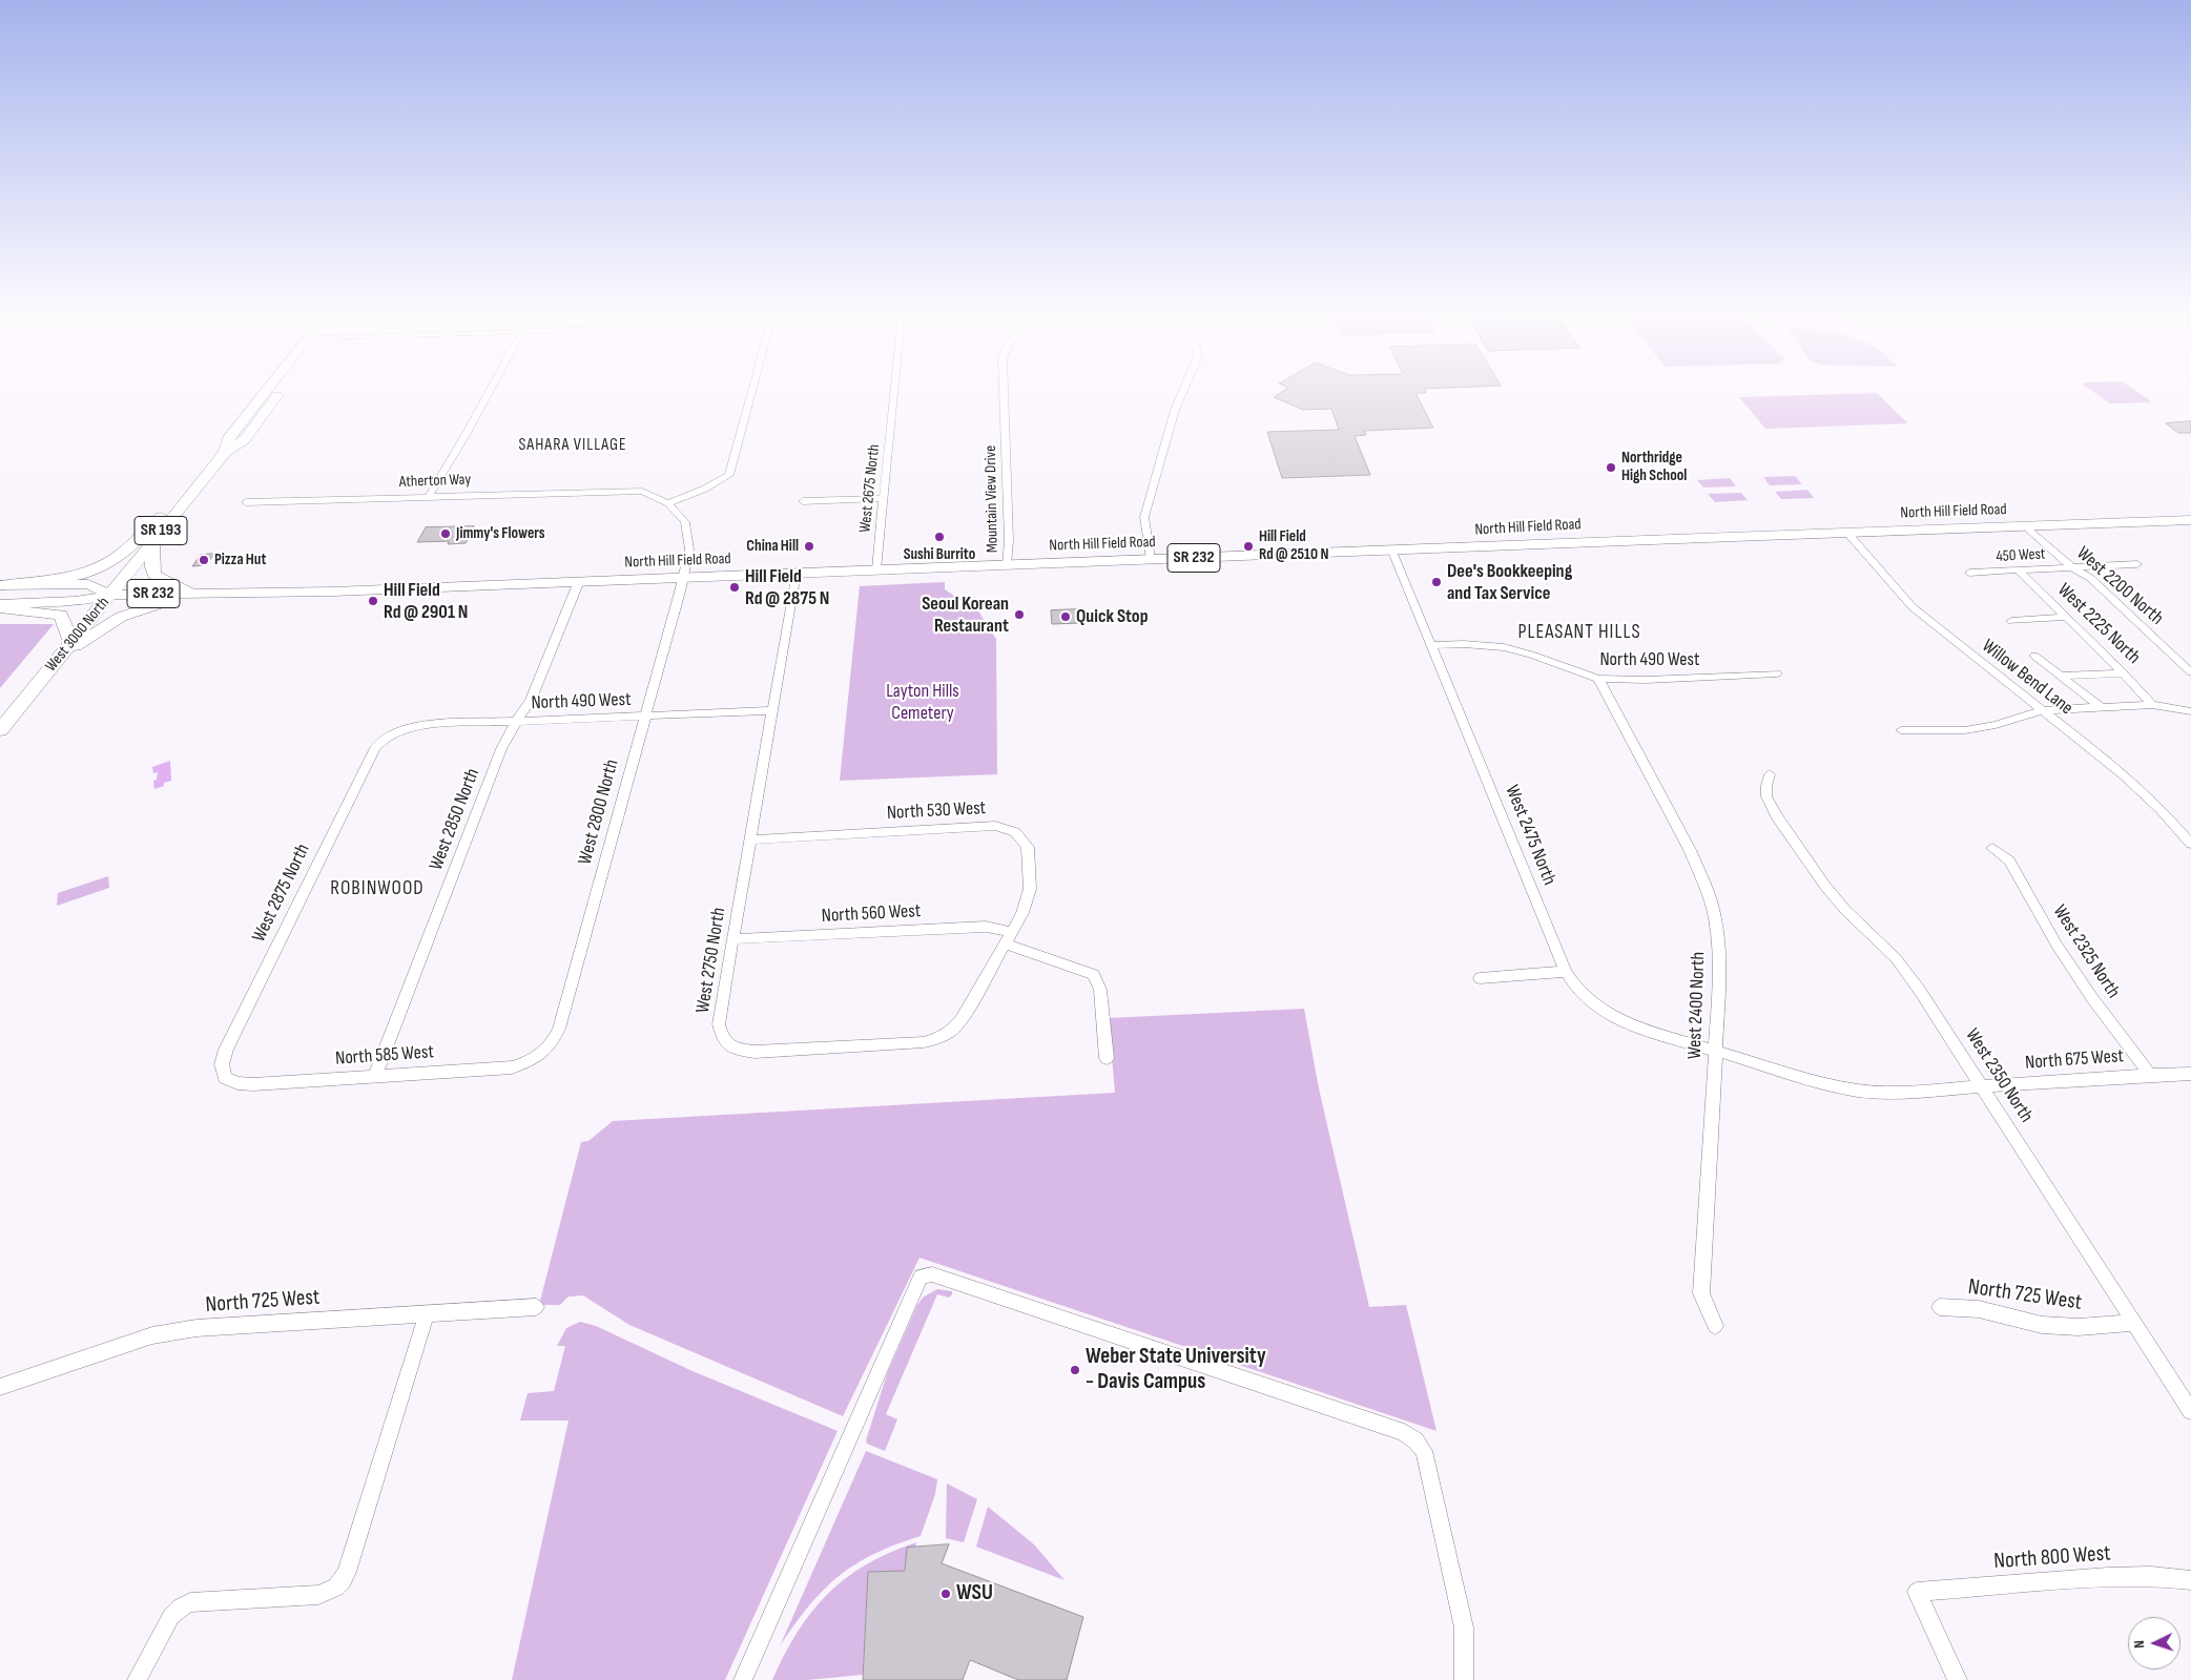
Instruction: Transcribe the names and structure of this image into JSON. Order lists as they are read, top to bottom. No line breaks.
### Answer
{"streets":{"main road":["North Hill Field Road","SR 193","SR 232","West 3000 North"],"street":["Atherton Way","West 2675 North","Mountain View Drive","450 West","West 2200 North","West 2225 North","North 490 West","Willow Bend Lane","North 530 West","West 2800 North","West 2850 North","West 2475 North","West 2875 North","North 560 West","West 2325 North","West 2750 North","West 2400 North","North 585 West","North 675 West","West 2350 North","North 725 West","North 800 West"]},"crossings":[["Atherton Way","West 2800 North"],["West 2675 North","North Hill Field Road"],["Mountain View Drive","North Hill Field Road"],["North Hill Field Road","SR 232"],["North Hill Field Road","West 2200 North"],["North Hill Field Road","West 3000 North"],["North Hill Field Road","Willow Bend Lane"],["North Hill Field Road","West 2800 North"],["North Hill Field Road","West 2850 North"],["North Hill Field Road","West 2475 North"],["North Hill Field Road","West 2750 North"],["SR 193","West 3000 North"],["450 West","West 2200 North"],["450 West","West 2225 North"],["SR 232","West 3000 North"],["North 490 West","West 2800 North"],["North 490 West","West 2850 North"],["North 490 West","West 2475 North"],["North 490 West","West 2875 North"],["North 490 West","West 2750 North"],["North 490 West","West 2400 North"],["North 530 West","North 560 West"],["North 530 West","West 2750 North"],["West 2800 North","North 585 West"],["West 2850 North","North 585 West"],["West 2475 North","West 2400 North"],["West 2475 North","North 675 West"],["West 2875 North","North 585 West"],["North 560 West","West 2750 North"],["West 2325 North","North 675 West"],["West 2400 North","North 675 West"],["North 675 West","West 2350 North"],["West 2350 North","North 725 West"]],"districts":["SAHARA VILLAGE","PLEASANT HILLS","ROBINWOOD"],"parks":["Layton Hills Cemetery"],"places":["Northridge High School","Jimmy's Flowers","Sushi Burrito","China Hill","Hill Field Rd @ 2510 N","Pizza Hut","Dee's Bookkeeping and Tax Service","Hill Field Rd @ 2875 N","Hill Field Rd @ 2901 N","Seoul Korean Restaurant","Quick Stop","Weber State University - Davis Campus","WSU"],"north":"left"}
